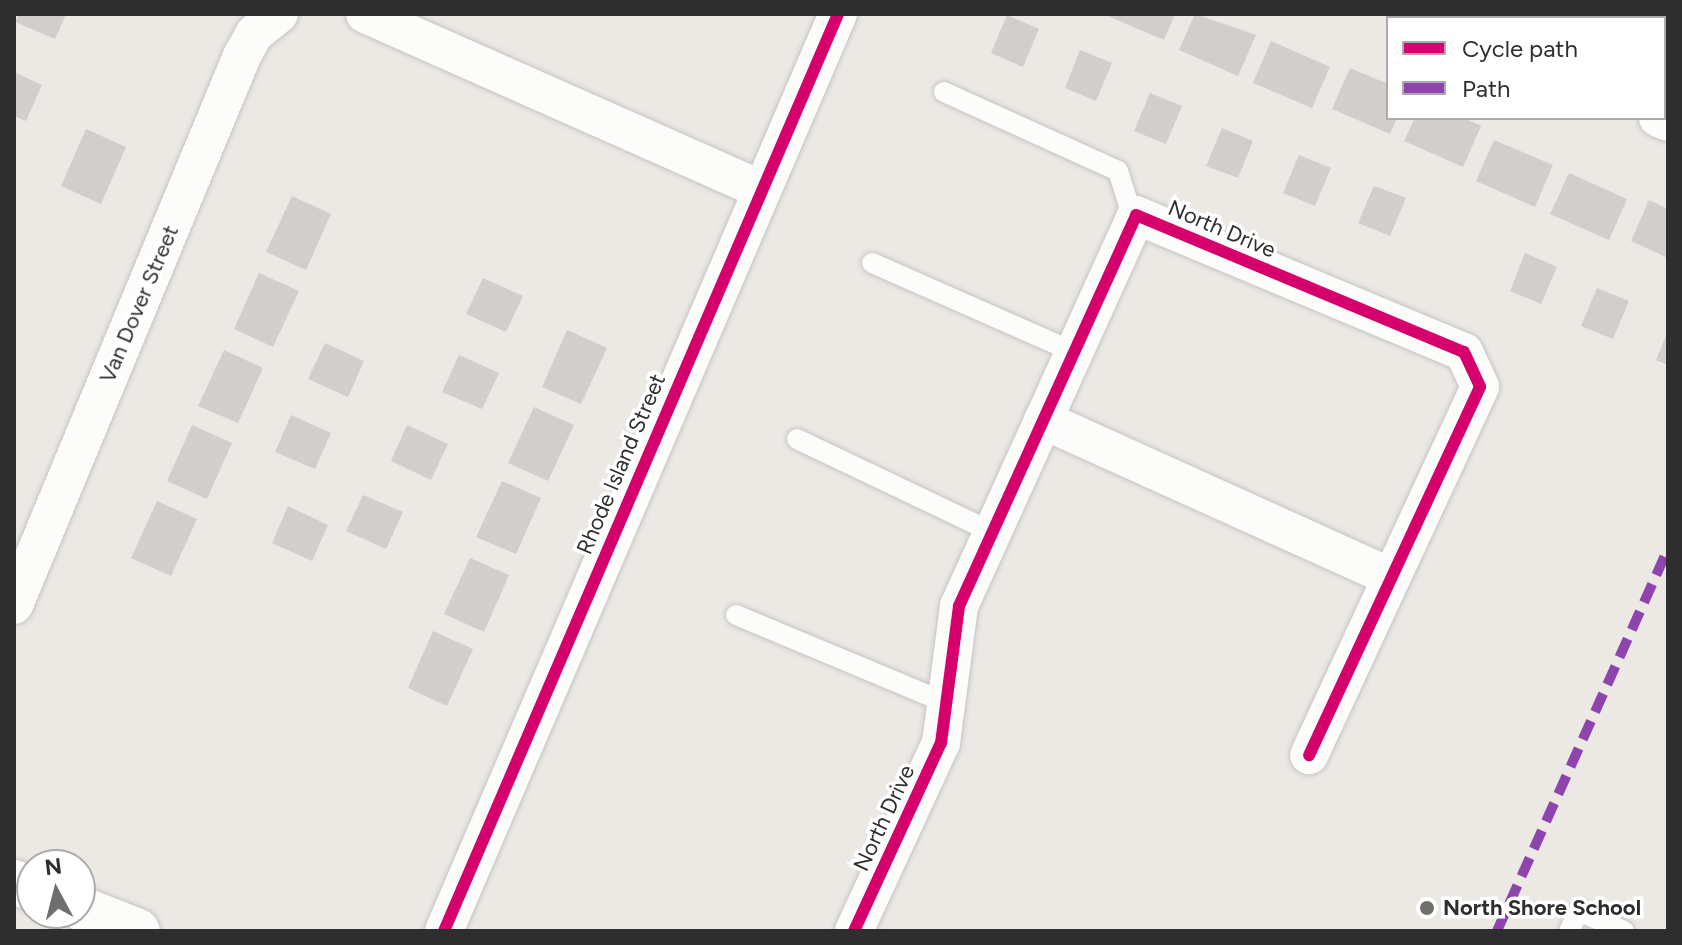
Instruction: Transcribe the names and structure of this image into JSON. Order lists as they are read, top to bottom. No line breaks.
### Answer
{"streets":{"street":["North Drive","Van Dover Street","Rhode Island Street"]},"places":["North Shore School"],"legend":["Cycle path","Path"],"north":"top"}
